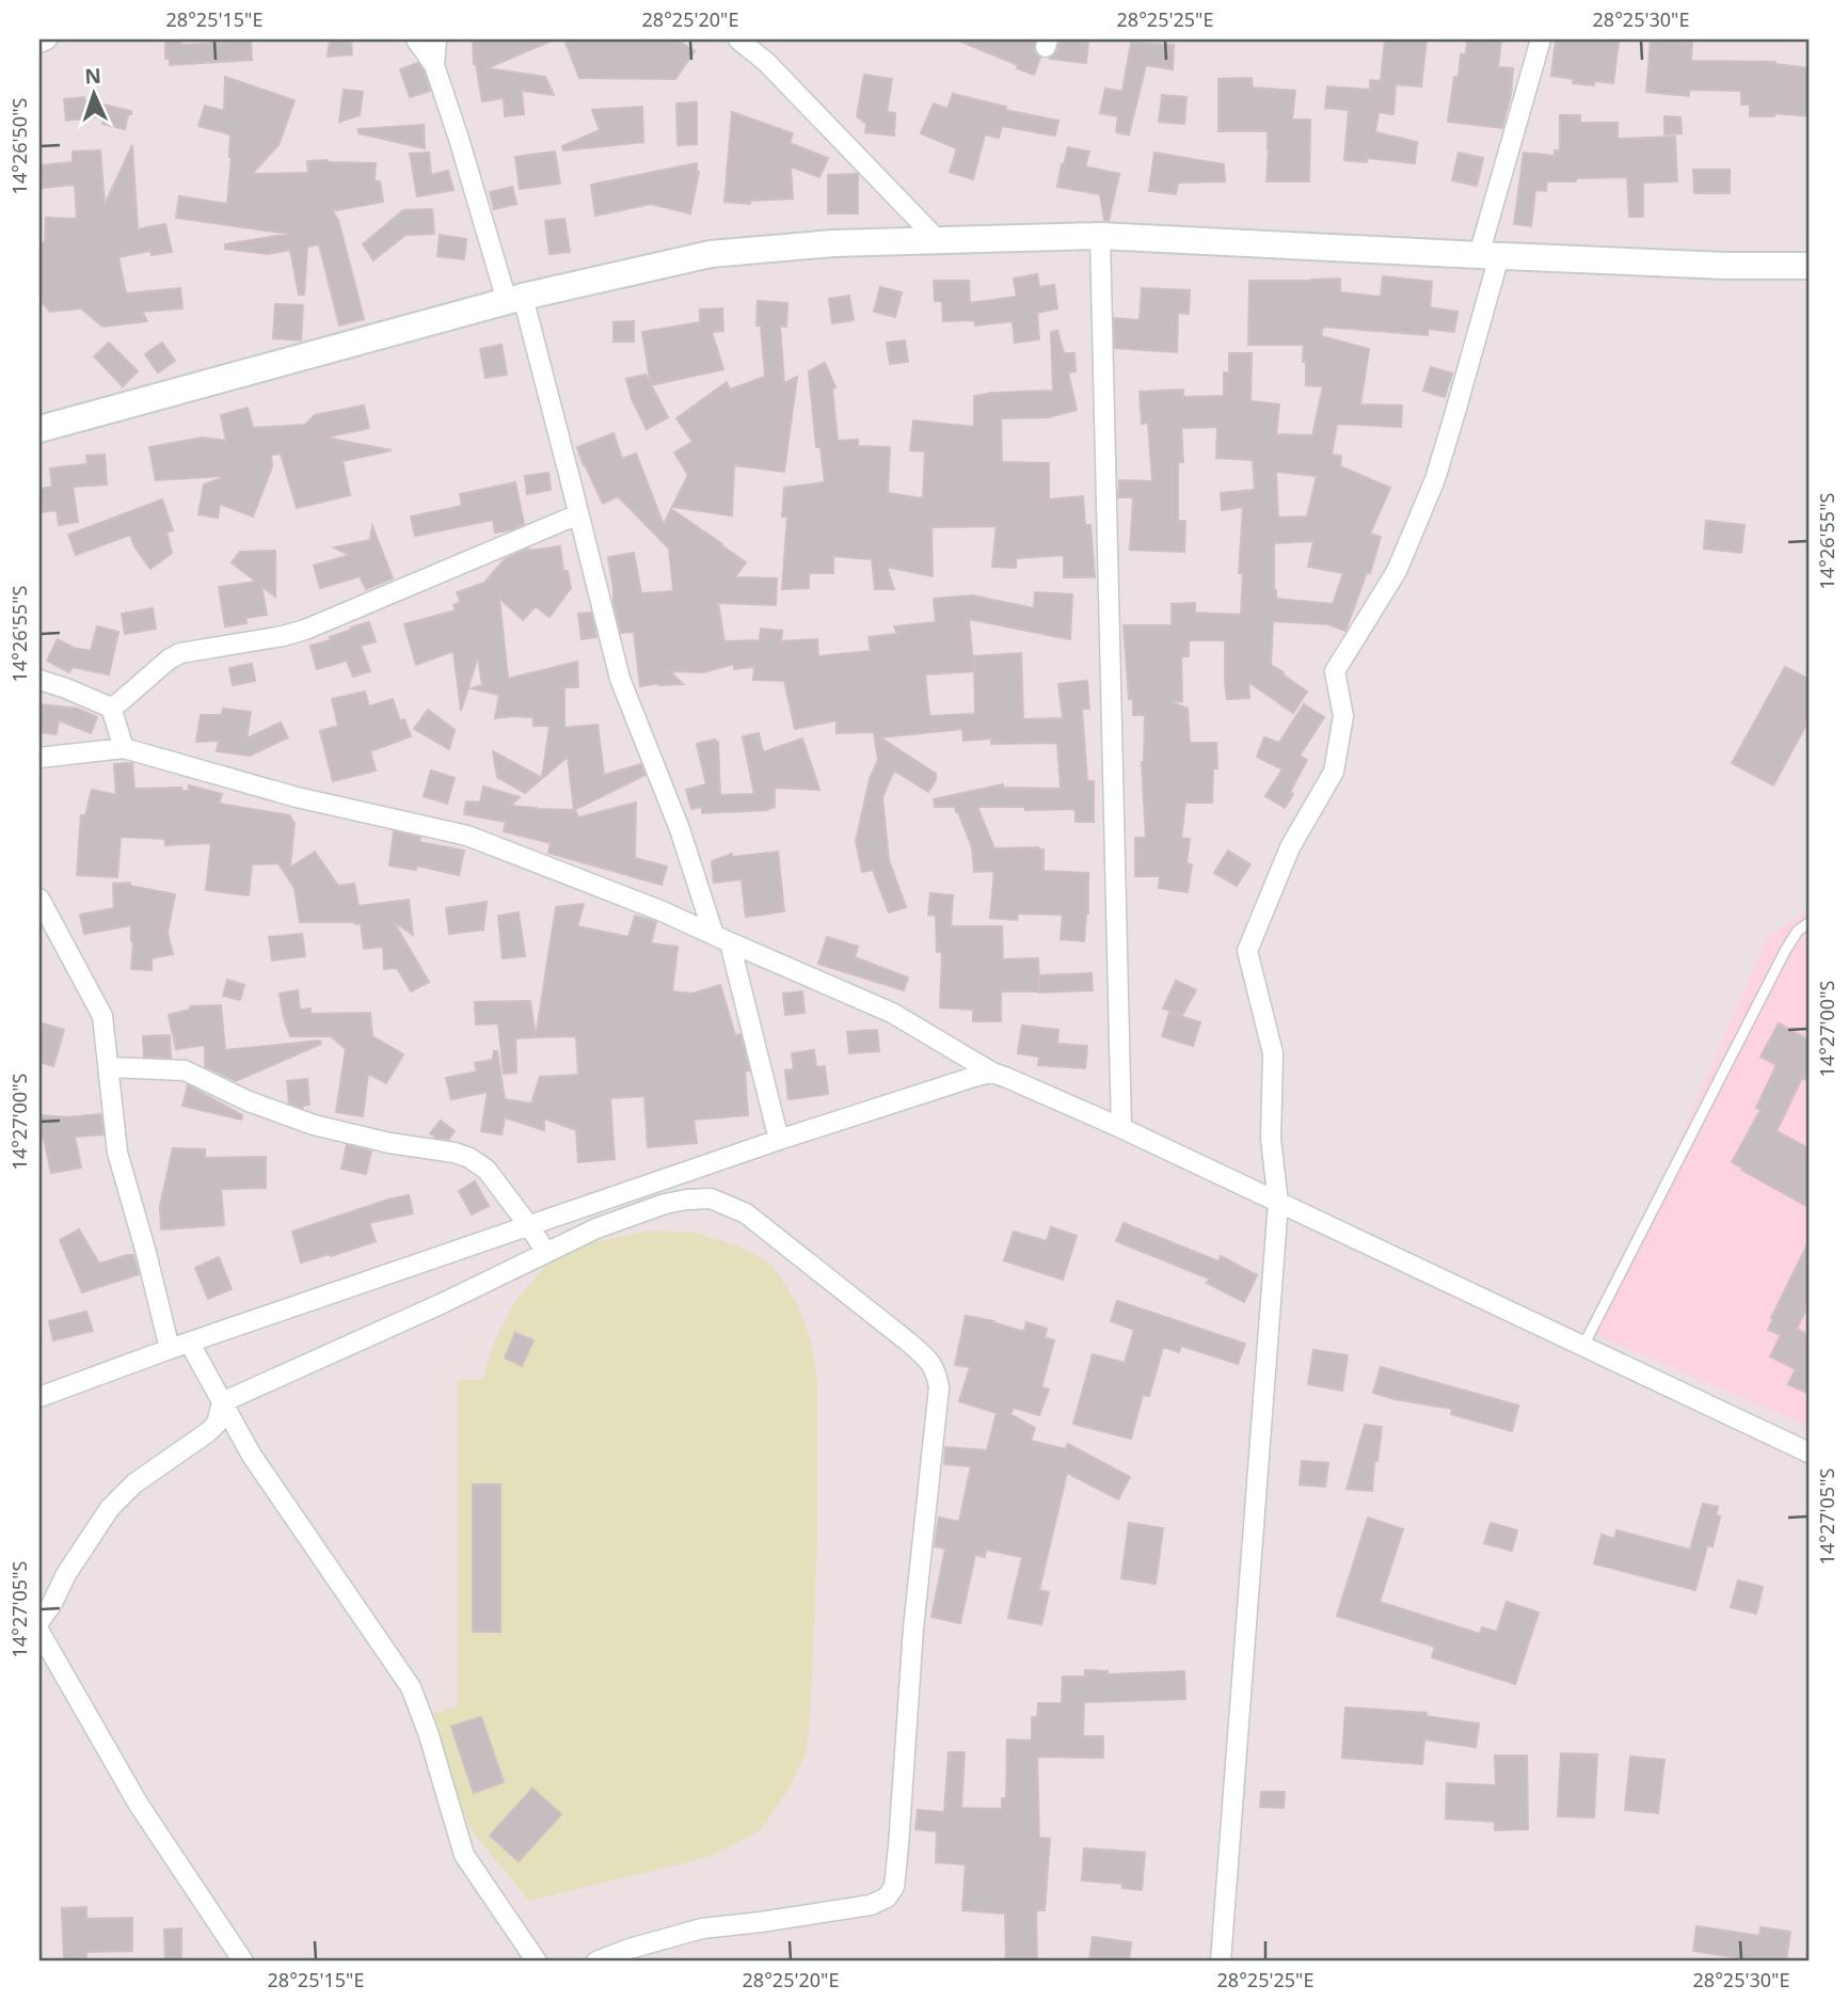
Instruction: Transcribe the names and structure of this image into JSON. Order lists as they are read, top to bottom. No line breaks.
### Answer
{"north":"top","coordinates":["28°25'15\"E","28°25'20\"E","28°25'25\"E","28°25'30\"E","14°26'50\"S","14°26'55\"S","14°27'00\"S","14°27'05\"S"]}
